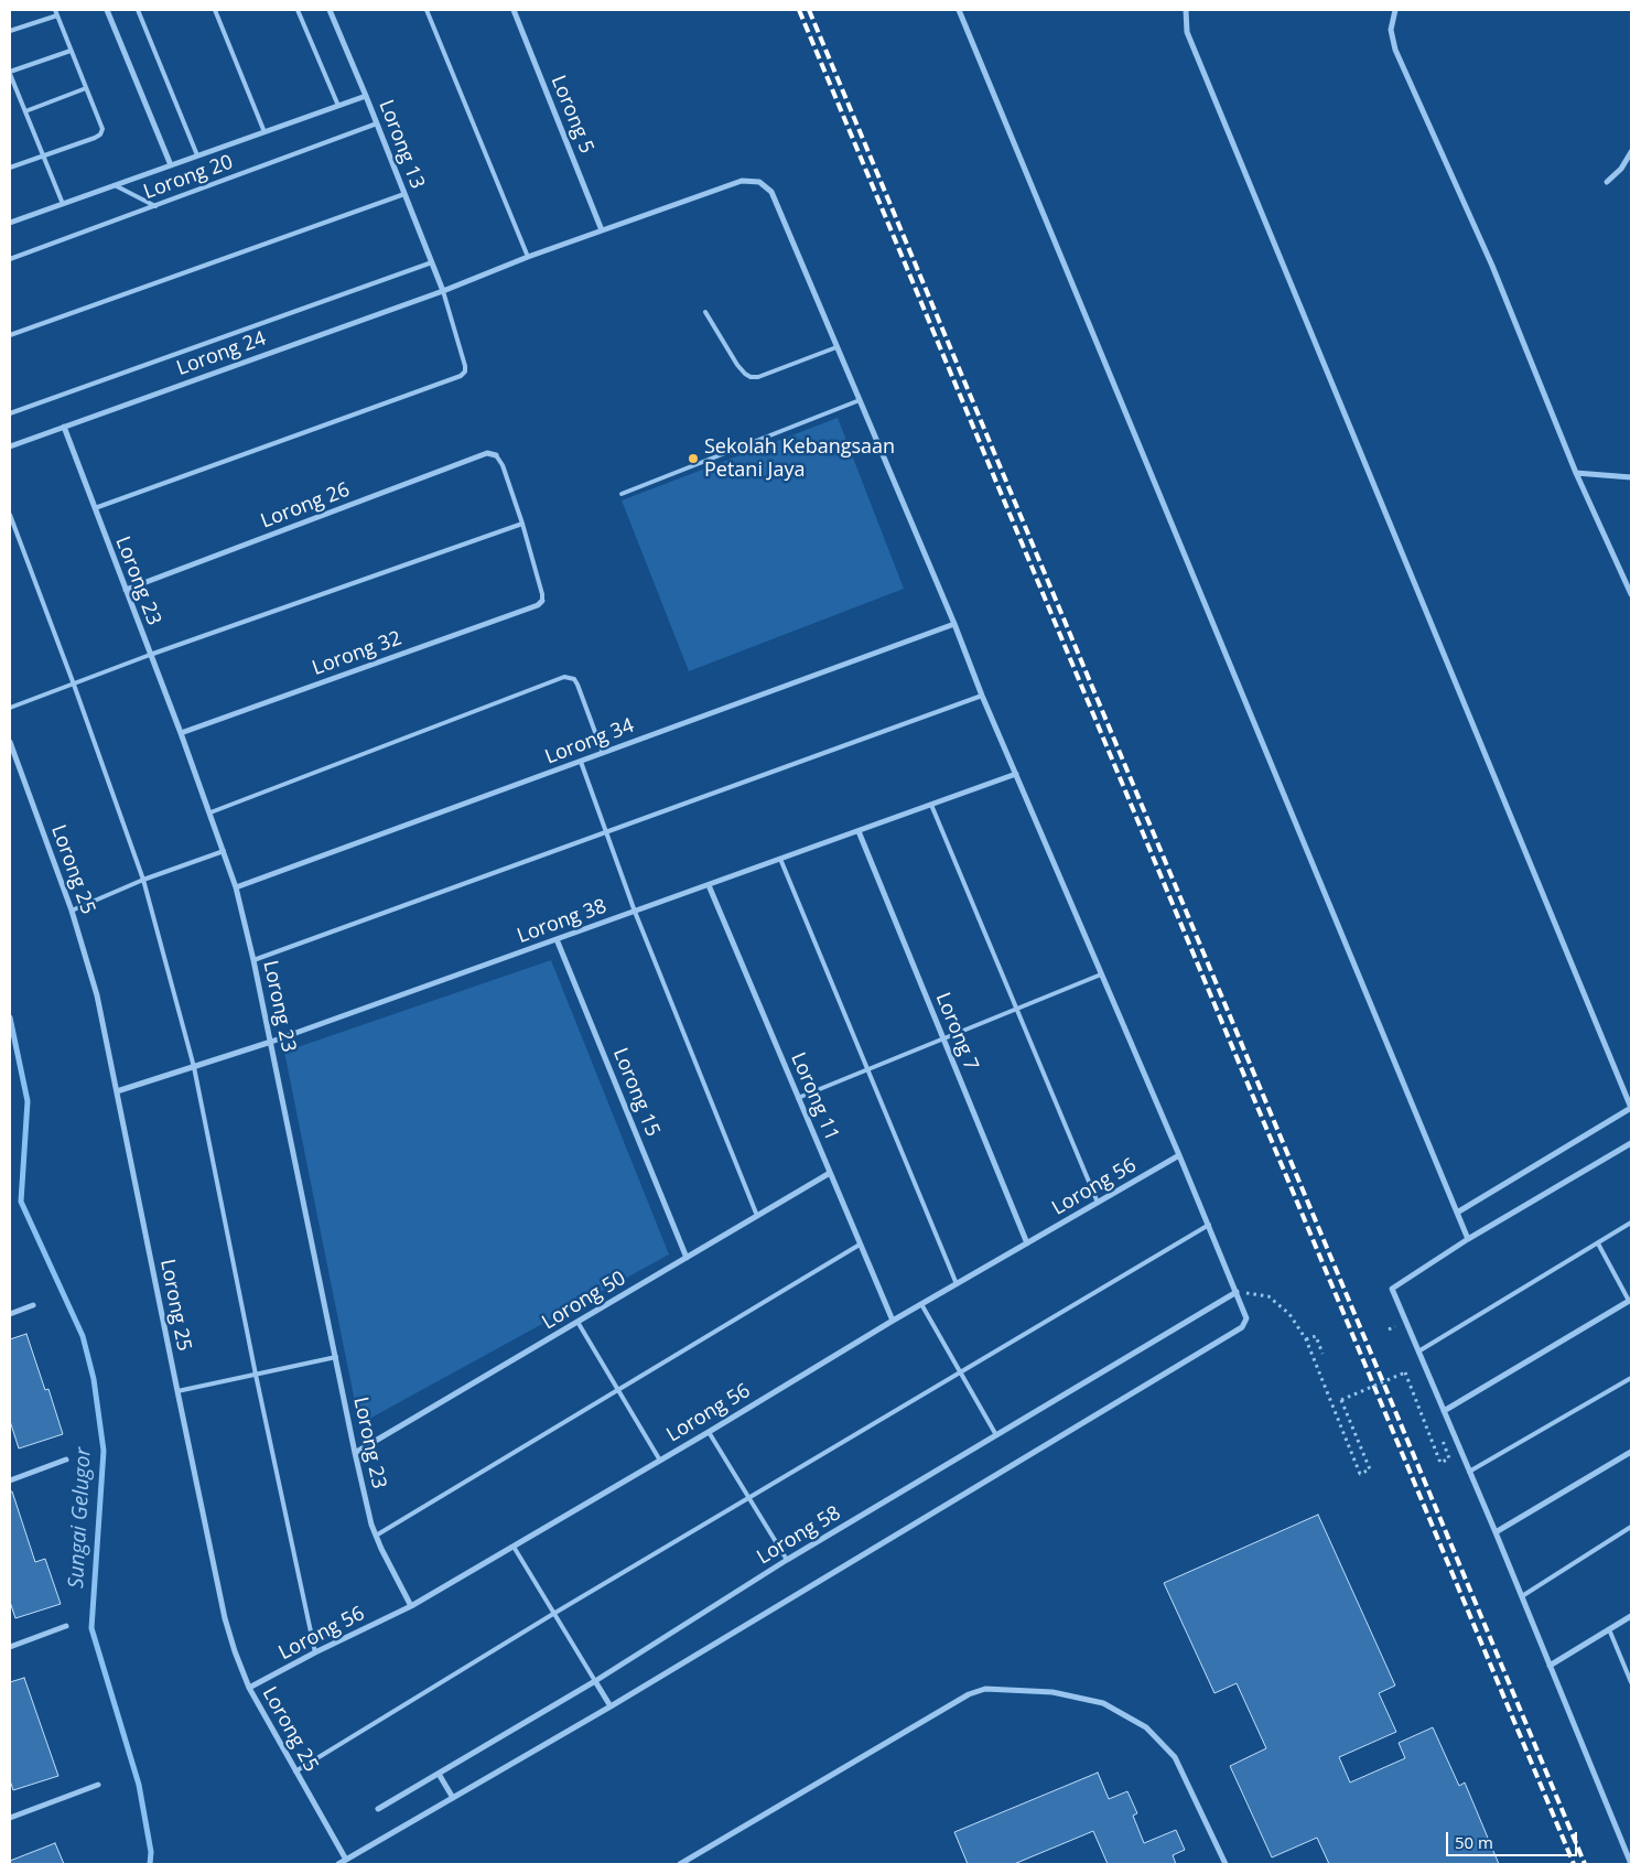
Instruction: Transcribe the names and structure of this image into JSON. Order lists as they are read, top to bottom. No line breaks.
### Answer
{"streets":{"street":["Lorong 5","Lorong 13","Lorong 20","Lorong 24","Lorong 26","Lorong 23","Lorong 32","Lorong 34","Lorong 25","Lorong 38","Lorong 7","Lorong 15","Lorong 11","Lorong 56","Lorong 50","Lorong 58"]},"crossings":[["Lorong 5","Lorong 24"],["Lorong 13","Lorong 20"],["Lorong 13","Lorong 24"],["Lorong 24","Lorong 23"],["Lorong 24","Lorong 34"],["Lorong 24","Lorong 25"],["Lorong 24","Lorong 38"],["Lorong 24","Lorong 56"],["Lorong 24","Lorong 58"],["Lorong 26","Lorong 23"],["Lorong 23","Lorong 32"],["Lorong 23","Lorong 34"],["Lorong 23","Lorong 38"],["Lorong 23","Lorong 56"],["Lorong 23","Lorong 50"],["Lorong 25","Lorong 38"],["Lorong 25","Lorong 56"],["Lorong 38","Lorong 7"],["Lorong 38","Lorong 15"],["Lorong 38","Lorong 11"],["Lorong 7","Lorong 56"],["Lorong 15","Lorong 50"],["Lorong 11","Lorong 56"],["Lorong 11","Lorong 50"]],"water":["Sungai Gelugor"],"places":["Sekolah Kebangsaan Petani Jaya"],"scale_bar":"50 m"}
